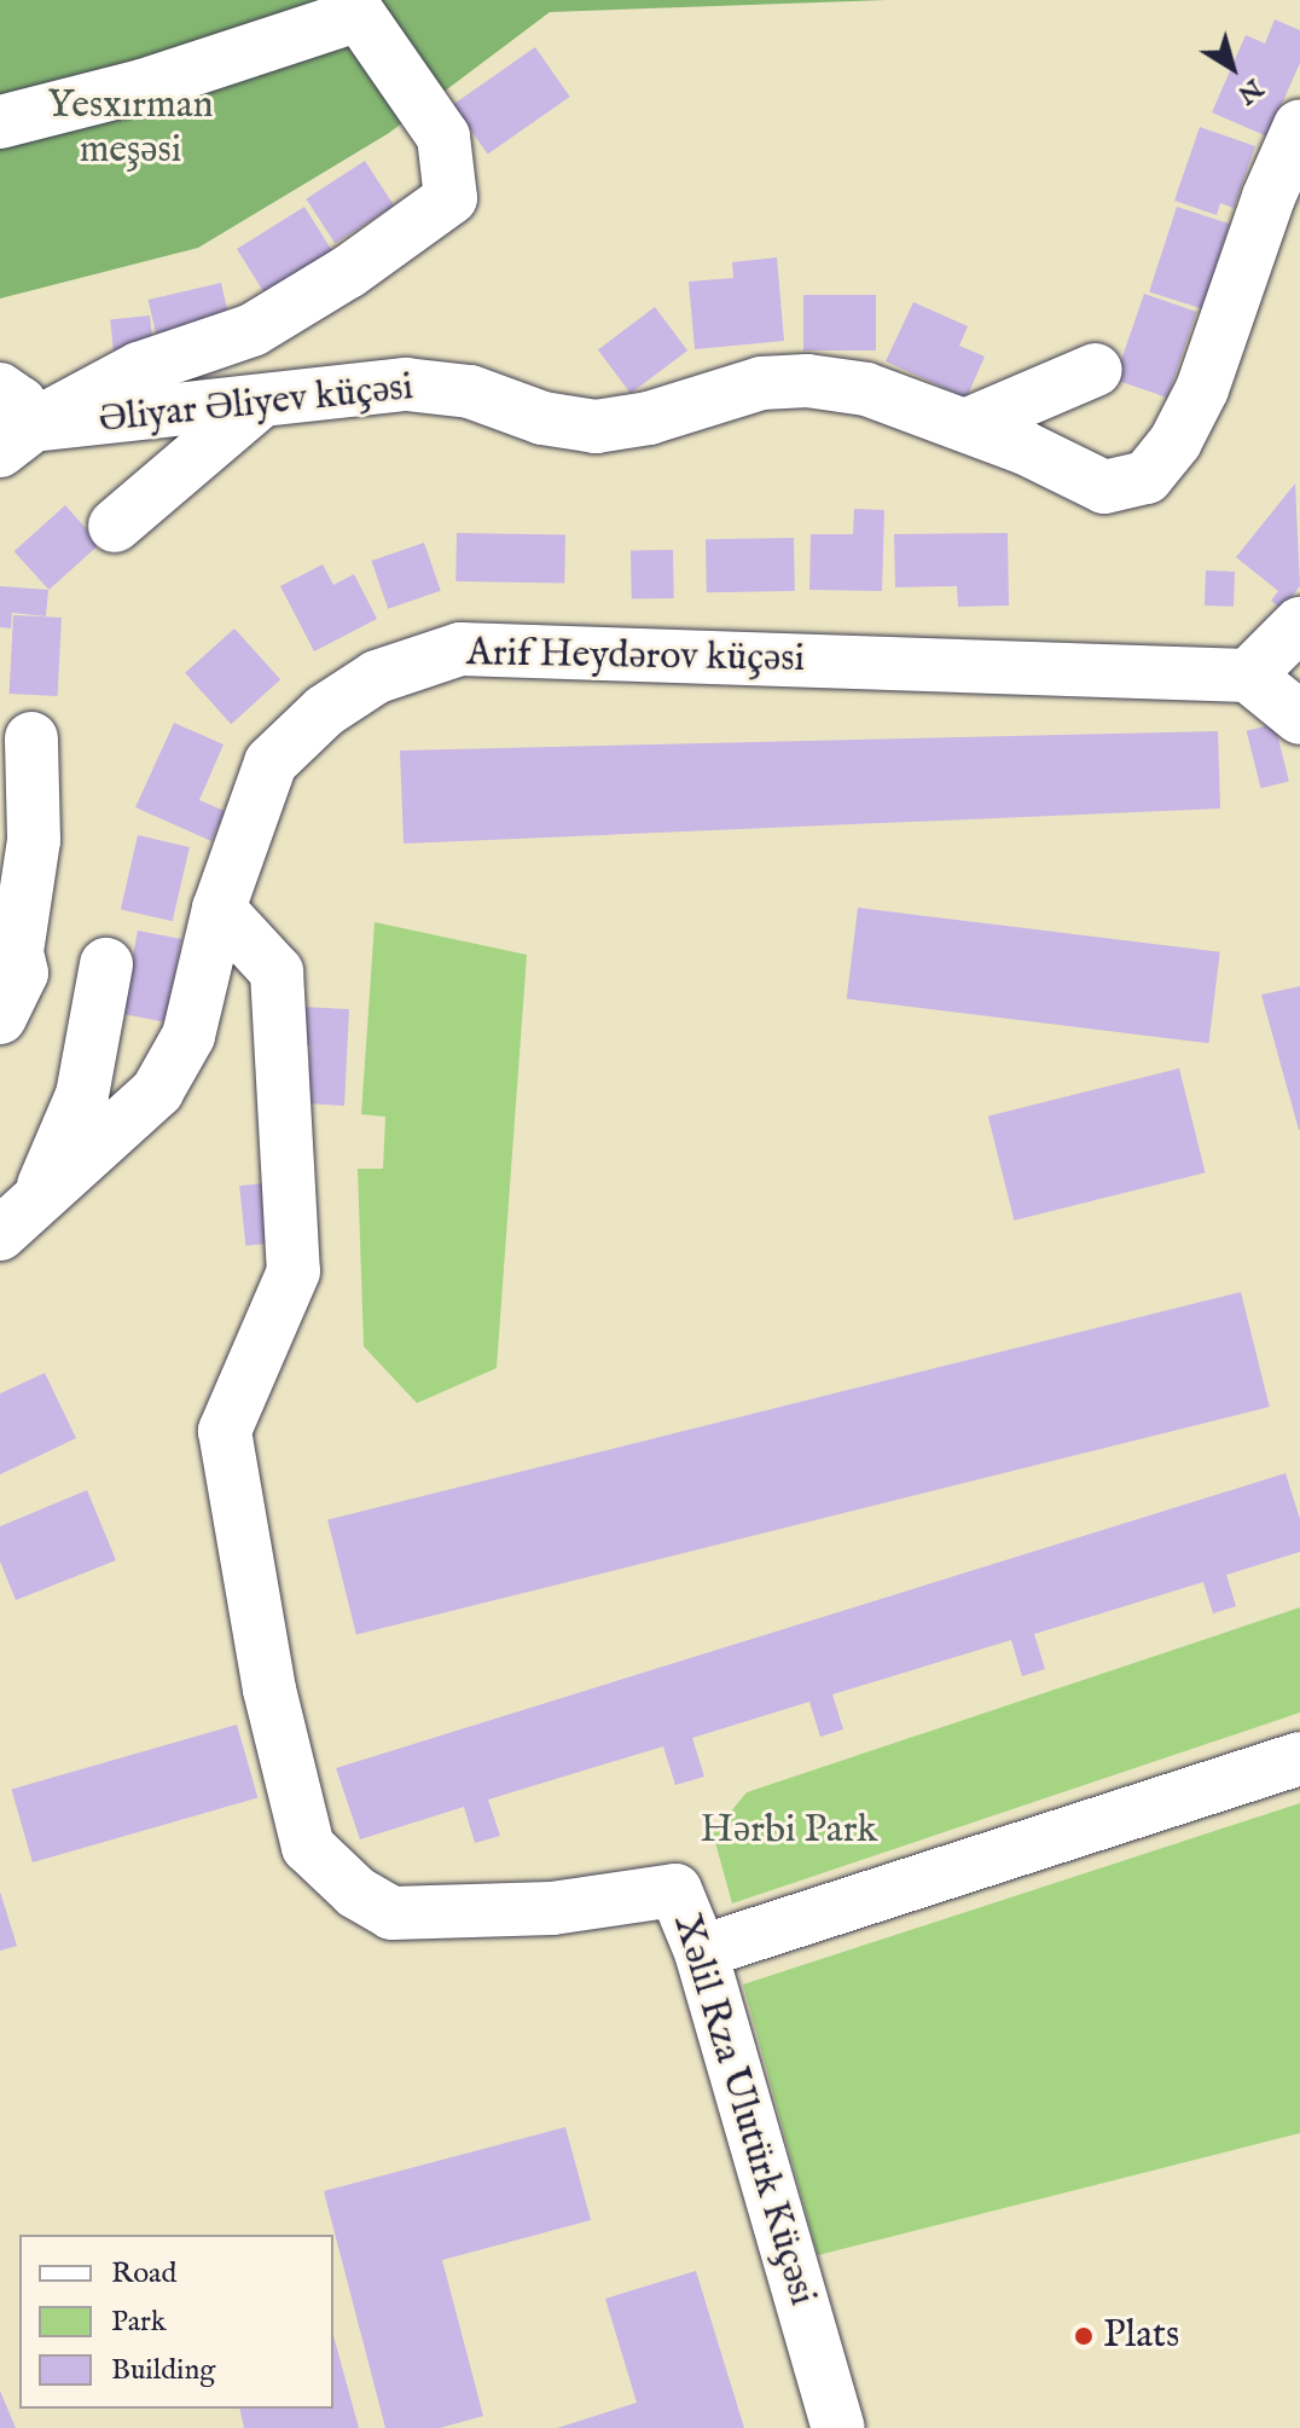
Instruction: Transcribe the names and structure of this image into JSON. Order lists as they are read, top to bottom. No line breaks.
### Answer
{"streets":{"street":["Əliyar Əliyev küçəsi","Arif Heydərov küçəsi","Xəlil Rza Ulutürk Küçəsi"]},"crossings":[["Arif Heydərov küçəsi","Xəlil Rza Ulutürk Küçəsi"]],"parks":["Yesxırman meşəsi","Hərbi Park"],"places":["Plats"],"legend":["Road","Park","Building"],"north":"bottom right"}
